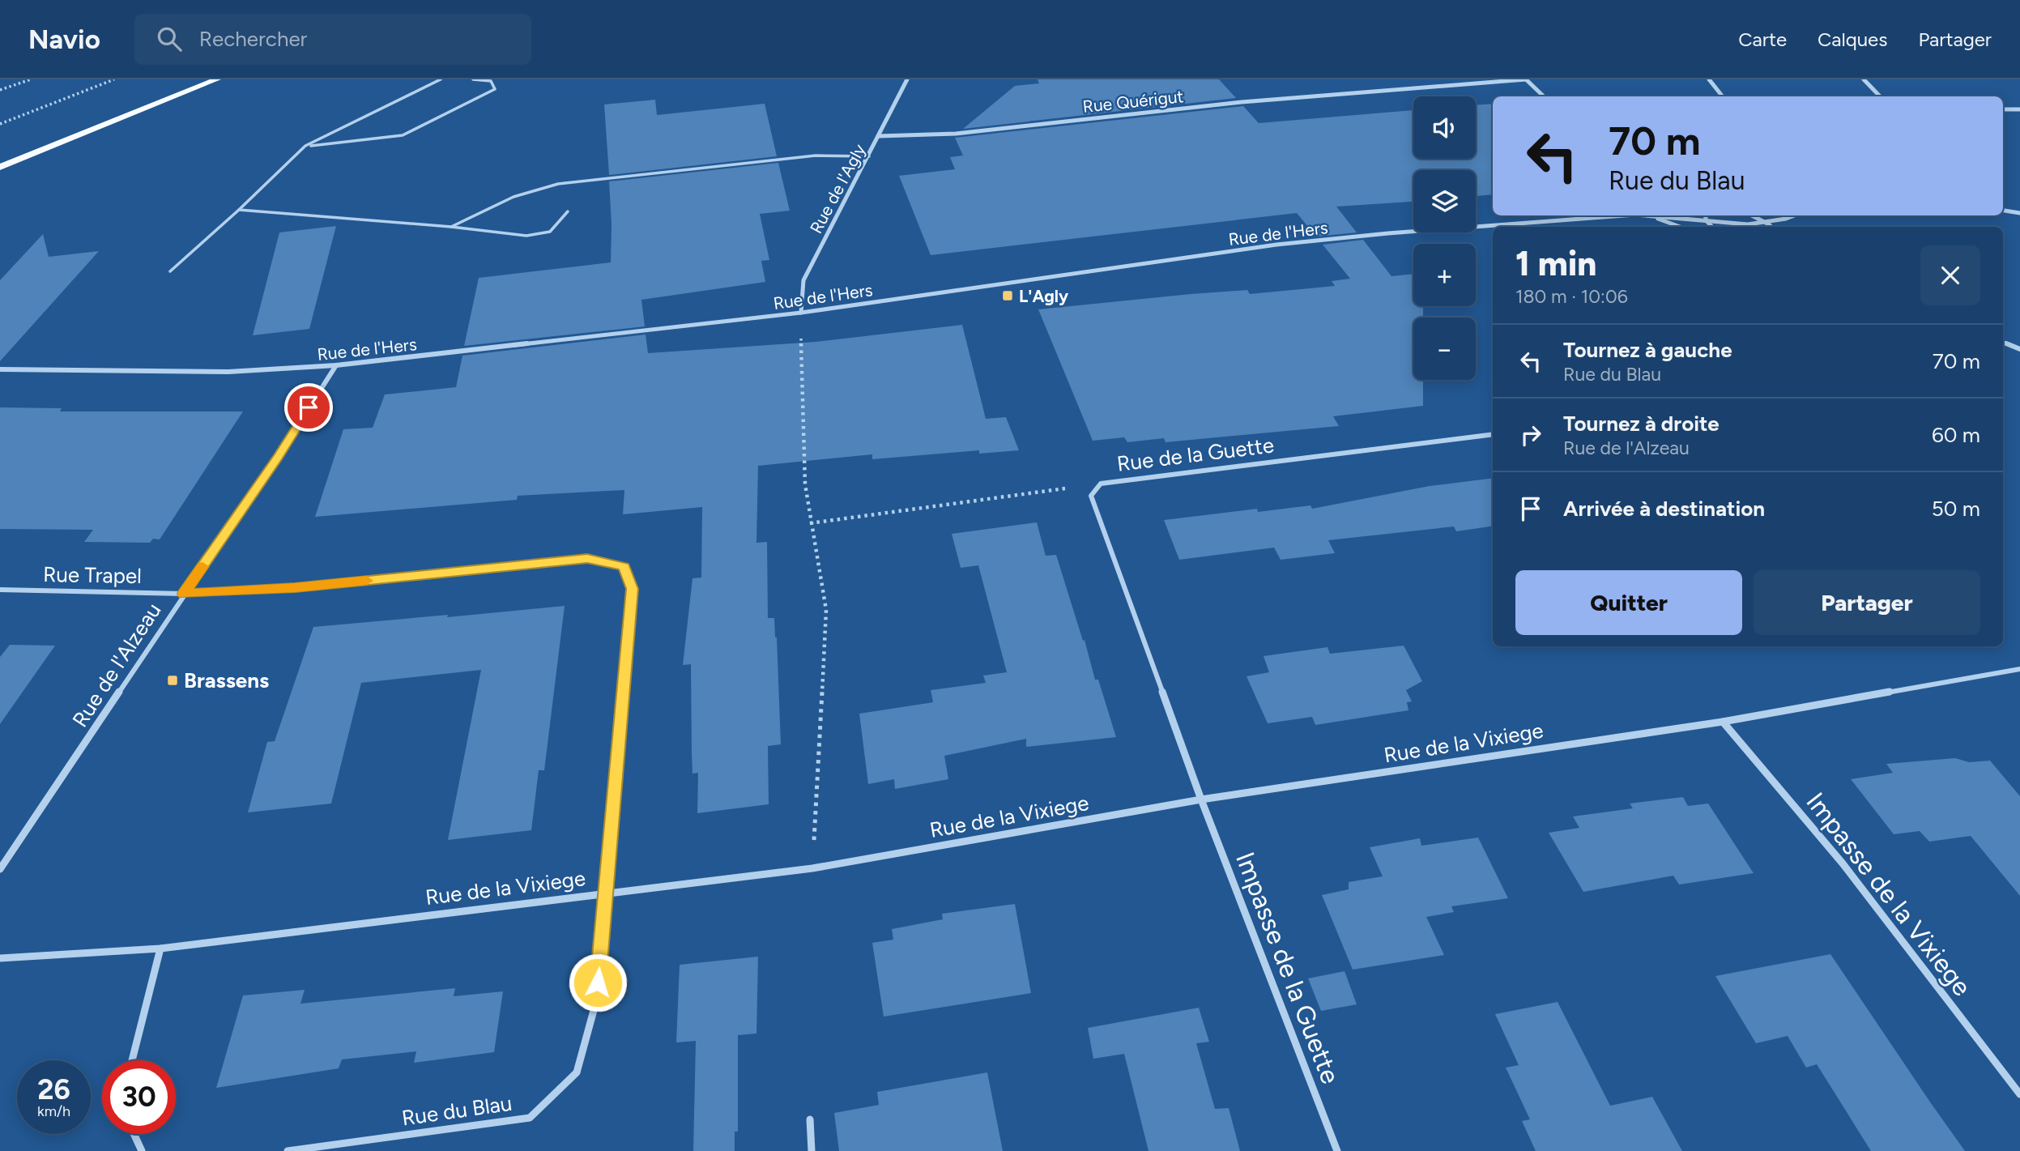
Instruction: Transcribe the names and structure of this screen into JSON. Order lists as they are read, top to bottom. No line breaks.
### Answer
{"streets":{"street":["Rue Quérigut","Rue de l'Agly","Rue de l'Hers","Rue de la Guette","Rue Trapel","Rue de l'Alzeau","Rue de la Vixiege","Impasse de la Vixiege","Impasse de la Guette","Rue du Blau"]},"crossings":[["Rue Quérigut","Rue de l'Agly"],["Rue de l'Agly","Rue de l'Hers"],["Rue de l'Hers","Rue de l'Alzeau"],["Rue de la Guette","Rue de la Vixiege"],["Rue de la Guette","Impasse de la Guette"],["Rue Trapel","Rue de l'Alzeau"],["Rue Trapel","Rue du Blau"],["Rue de l'Alzeau","Rue du Blau"],["Rue de la Vixiege","Impasse de la Vixiege"],["Rue de la Vixiege","Impasse de la Guette"],["Rue de la Vixiege","Rue du Blau"]],"places":{"transit":["L'Agly","Brassens"]},"page":{"header":"Navio","search":"Rechercher","nav":["Carte","Calques","Partager"],"map_buttons":["+","−"],"turn":["70 m","Rue du Blau"],"heading":["1 min","180 m · 10:06"],"list":[{"name":"Tournez à gauche","note":"Rue du Blau","value":"70 m"},{"name":"Tournez à droite","note":"Rue de l'Alzeau","value":"60 m"},{"name":"Arrivée à destination","value":"50 m"}],"buttons":["Quitter","Partager"],"speed":"26 km/h","limit":"30"}}
